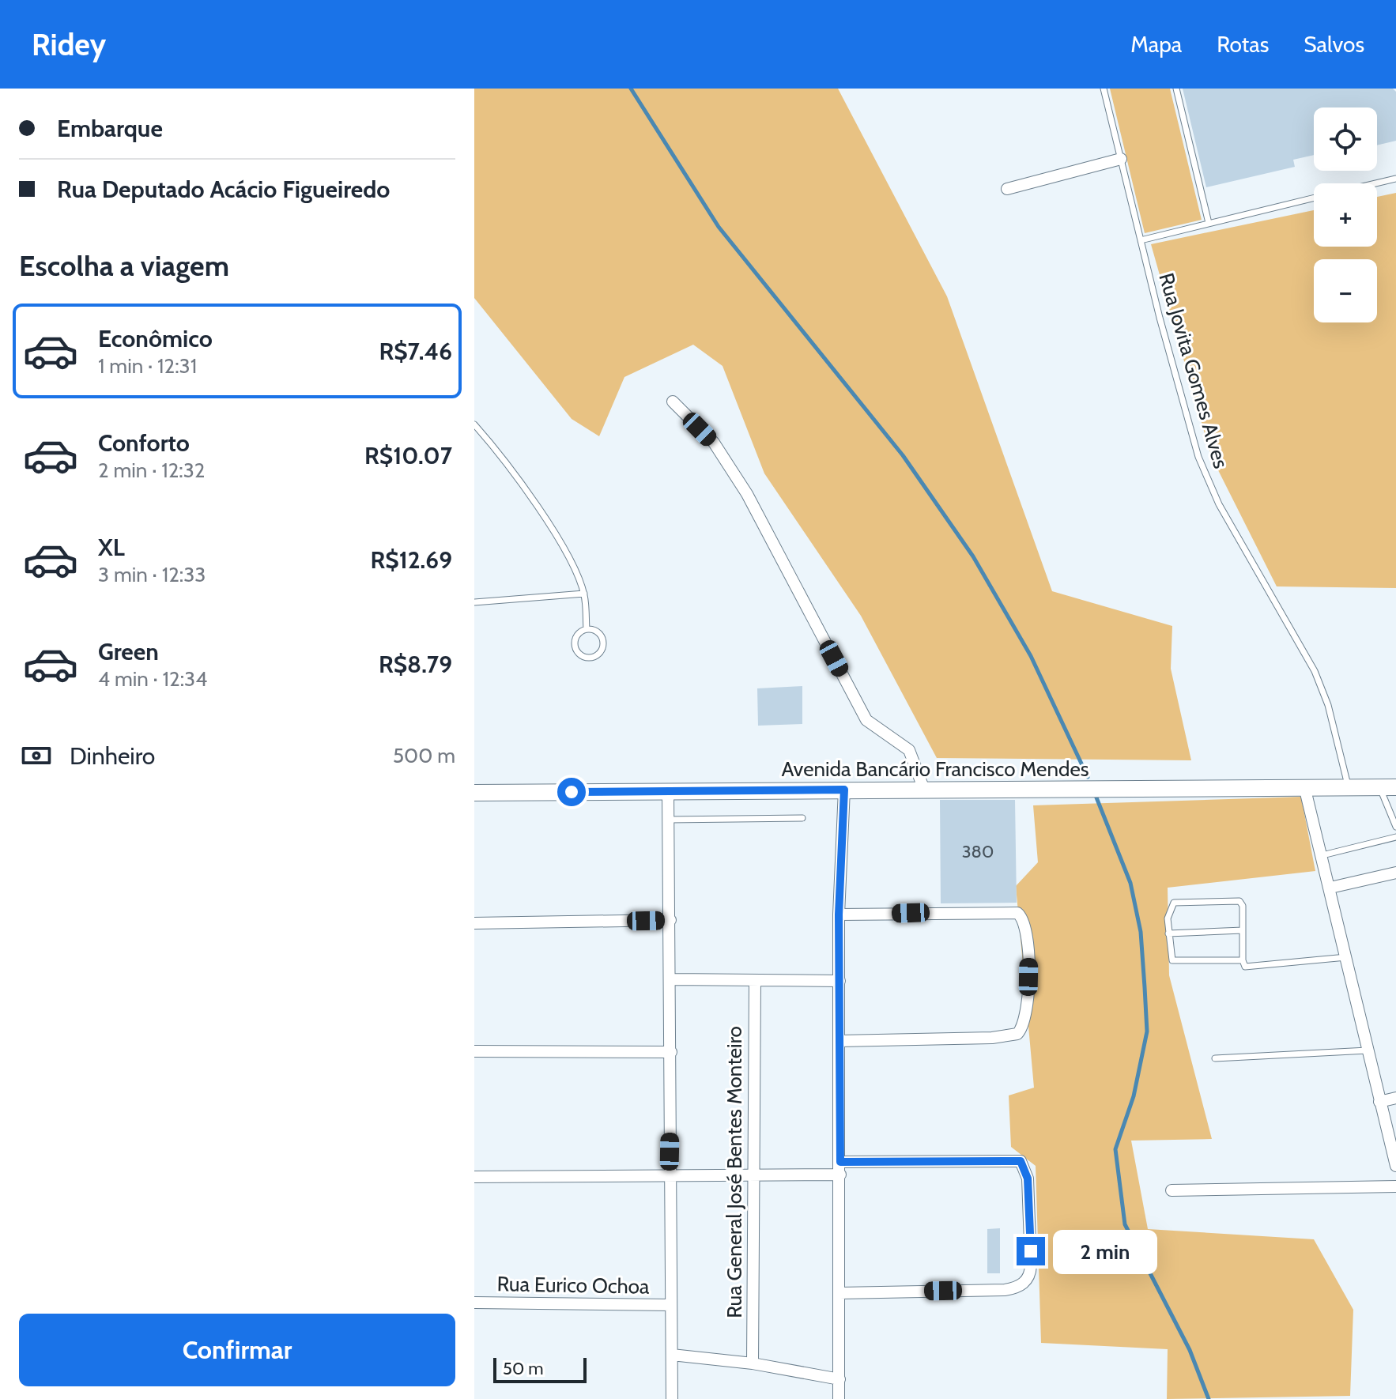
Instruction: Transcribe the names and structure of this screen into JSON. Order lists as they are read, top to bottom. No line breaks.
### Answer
{"streets":{"street":["Avenida Bancário Francisco Mendes","Rua General José Bentes Monteiro","Rua Eurico Ochoa"],"lane":["Rua Jovita Gomes Alves"]},"crossings":[["Rua Jovita Gomes Alves","Avenida Bancário Francisco Mendes"]],"house_numbers":["380"],"scale_bar":"50 m","page":{"header":"Ridey","nav":["Mapa","Rotas","Salvos"],"banner":["Embarque","Rua Deputado Acácio Figueiredo"],"map_buttons":["+","−"],"heading":"Escolha a viagem","list":[{"name":"Econômico","note":"1 min · 12:31","value":"R$7.46"},{"name":"Conforto","note":"2 min · 12:32","value":"R$10.07"},{"name":"XL","note":"3 min · 12:33","value":"R$12.69"},{"name":"Green","note":"4 min · 12:34","value":"R$8.79"}],"pay":["Dinheiro","500 m"],"bubble":"2 min","buttons":"Confirmar","scale":"50 m"}}
